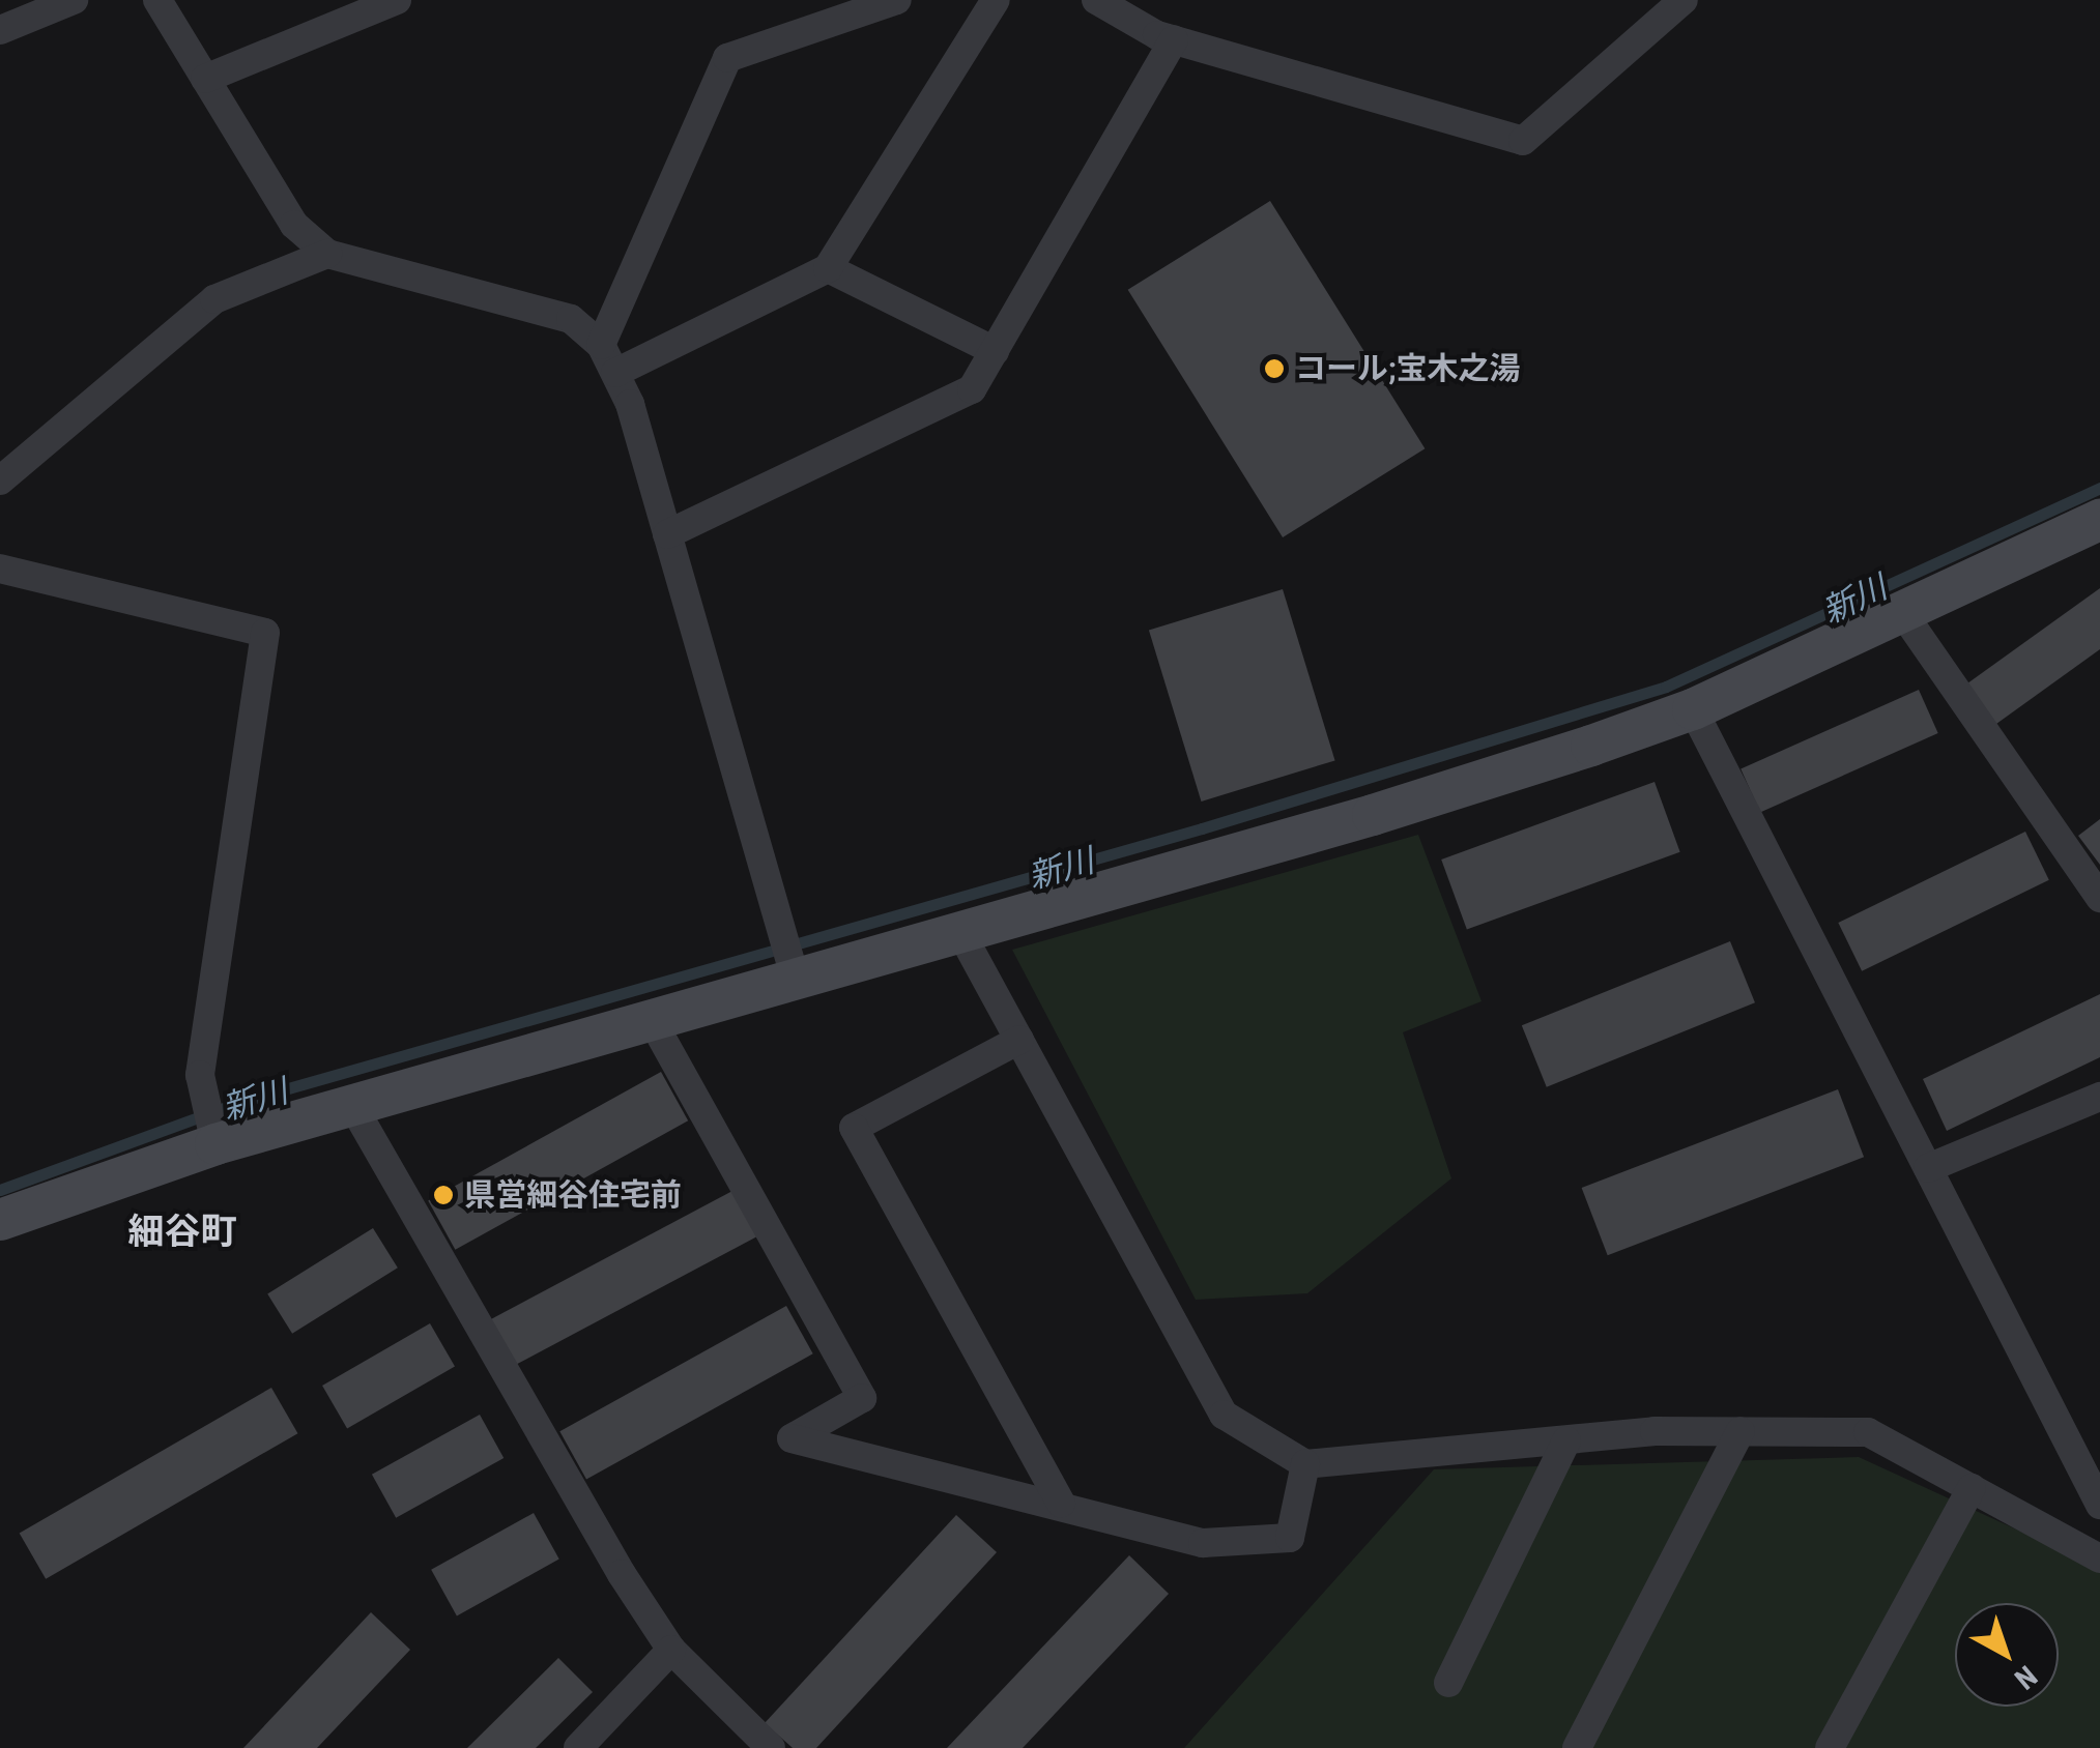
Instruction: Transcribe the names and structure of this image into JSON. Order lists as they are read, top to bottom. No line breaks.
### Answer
{"districts":["細谷町"],"water":["新川"],"places":["コール;宝木之湯","県営細谷住宅前"],"north":"bottom right"}
